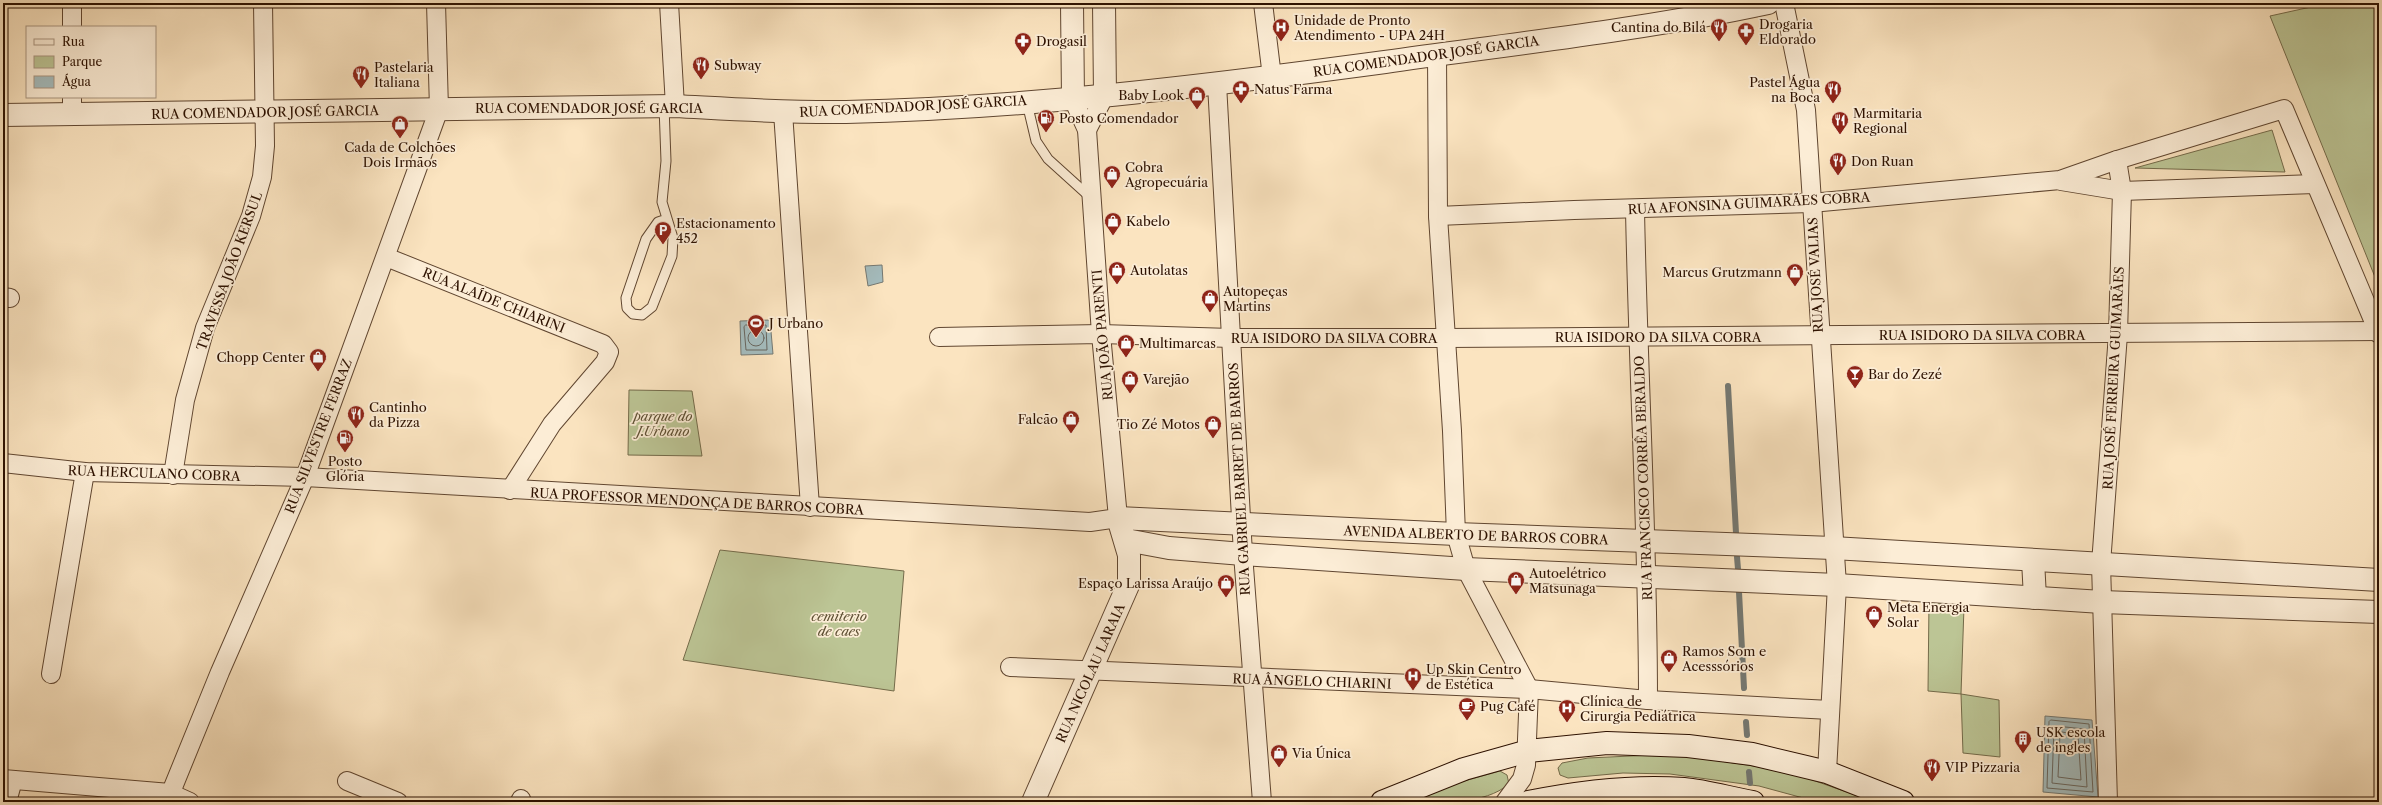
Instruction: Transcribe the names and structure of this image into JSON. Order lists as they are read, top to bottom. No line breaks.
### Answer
{"streets":{"street":["RUA COMENDADOR JOSÉ GARCIA","RUA AFONSINA GUIMARÃES COBRA","TRAVESSA JOÃO KERSUL","RUA JOSÉ VALIAS","RUA ALAÍDE CHIARINI","RUA JOÃO PARENTI","RUA ISIDORO DA SILVA COBRA","RUA JOSÉ FERREIRA GUIMARÃES","RUA SILVESTRE FERRAZ","RUA HERCULANO COBRA","RUA FRANCISCO CORRÊA BERALDO","RUA GABRIEL BARRET DE BARROS","RUA PROFESSOR MENDONÇA DE BARROS COBRA","AVENIDA ALBERTO DE BARROS COBRA","RUA NICOLAU LARAIA","RUA ÂNGELO CHIARINI"]},"crossings":[["RUA COMENDADOR JOSÉ GARCIA","TRAVESSA JOÃO KERSUL"],["RUA COMENDADOR JOSÉ GARCIA","RUA JOÃO PARENTI"],["RUA COMENDADOR JOSÉ GARCIA","RUA SILVESTRE FERRAZ"],["RUA COMENDADOR JOSÉ GARCIA","RUA GABRIEL BARRET DE BARROS"],["RUA AFONSINA GUIMARÃES COBRA","RUA JOSÉ VALIAS"],["RUA AFONSINA GUIMARÃES COBRA","RUA JOSÉ FERREIRA GUIMARÃES"],["RUA AFONSINA GUIMARÃES COBRA","RUA FRANCISCO CORRÊA BERALDO"],["TRAVESSA JOÃO KERSUL","RUA HERCULANO COBRA"],["RUA JOSÉ VALIAS","RUA ISIDORO DA SILVA COBRA"],["RUA JOSÉ VALIAS","AVENIDA ALBERTO DE BARROS COBRA"],["RUA ALAÍDE CHIARINI","RUA SILVESTRE FERRAZ"],["RUA ALAÍDE CHIARINI","RUA PROFESSOR MENDONÇA DE BARROS COBRA"],["RUA JOÃO PARENTI","RUA ISIDORO DA SILVA COBRA"],["RUA JOÃO PARENTI","RUA PROFESSOR MENDONÇA DE BARROS COBRA"],["RUA JOÃO PARENTI","AVENIDA ALBERTO DE BARROS COBRA"],["RUA JOÃO PARENTI","RUA NICOLAU LARAIA"],["RUA ISIDORO DA SILVA COBRA","RUA JOSÉ FERREIRA GUIMARÃES"],["RUA ISIDORO DA SILVA COBRA","RUA FRANCISCO CORRÊA BERALDO"],["RUA ISIDORO DA SILVA COBRA","RUA GABRIEL BARRET DE BARROS"],["RUA JOSÉ FERREIRA GUIMARÃES","AVENIDA ALBERTO DE BARROS COBRA"],["RUA SILVESTRE FERRAZ","RUA HERCULANO COBRA"],["RUA SILVESTRE FERRAZ","RUA PROFESSOR MENDONÇA DE BARROS COBRA"],["RUA HERCULANO COBRA","RUA PROFESSOR MENDONÇA DE BARROS COBRA"],["RUA FRANCISCO CORRÊA BERALDO","AVENIDA ALBERTO DE BARROS COBRA"],["RUA FRANCISCO CORRÊA BERALDO","RUA ÂNGELO CHIARINI"],["RUA GABRIEL BARRET DE BARROS","AVENIDA ALBERTO DE BARROS COBRA"],["RUA GABRIEL BARRET DE BARROS","RUA ÂNGELO CHIARINI"],["RUA PROFESSOR MENDONÇA DE BARROS COBRA","AVENIDA ALBERTO DE BARROS COBRA"],["RUA PROFESSOR MENDONÇA DE BARROS COBRA","RUA NICOLAU LARAIA"],["RUA NICOLAU LARAIA","RUA ÂNGELO CHIARINI"]],"parks":["parque do J.Urbano","cemiterio de caes"],"places":{"hospital":["Unidade de Pronto Atendimento - UPA 24H","Up Skin Centro de Estética","Clínica de Cirurgia Pediátrica"],"restaurant":["Cantina do Bilá","Subway","Pastelaria Italiana","Pastel Água na Boca","Marmitaria Regional","Don Ruan","Cantinho da Pizza","VIP Pizzaria"],"pharmacy":["Drogaria Eldorado","Drogasil","Natus Farma"],"shop":["Baby Look","Cada de Colchões Dois Irmãos","Cobra Agropecuária","Kabelo","Autolatas","Marcus Grutzmann","Autopeças Martins","Multimarcas","Chopp Center","Varejão","Falcão","Tio Zé Motos","Autoelétrico Matsunaga","Espaço Larissa Araújo","Meta Energia Solar","Ramos Som e Acesssórios","Via Única"],"fuel station":["Posto Comendador","Posto Glória"],"parking":["Estacionamento 452"],"sports":["J Urbano"],"bar":["Bar do Zezé"],"cafe":["Pug Café"],"building":["USK escola de ingles"]},"legend":["Rua","Parque","Água"]}
